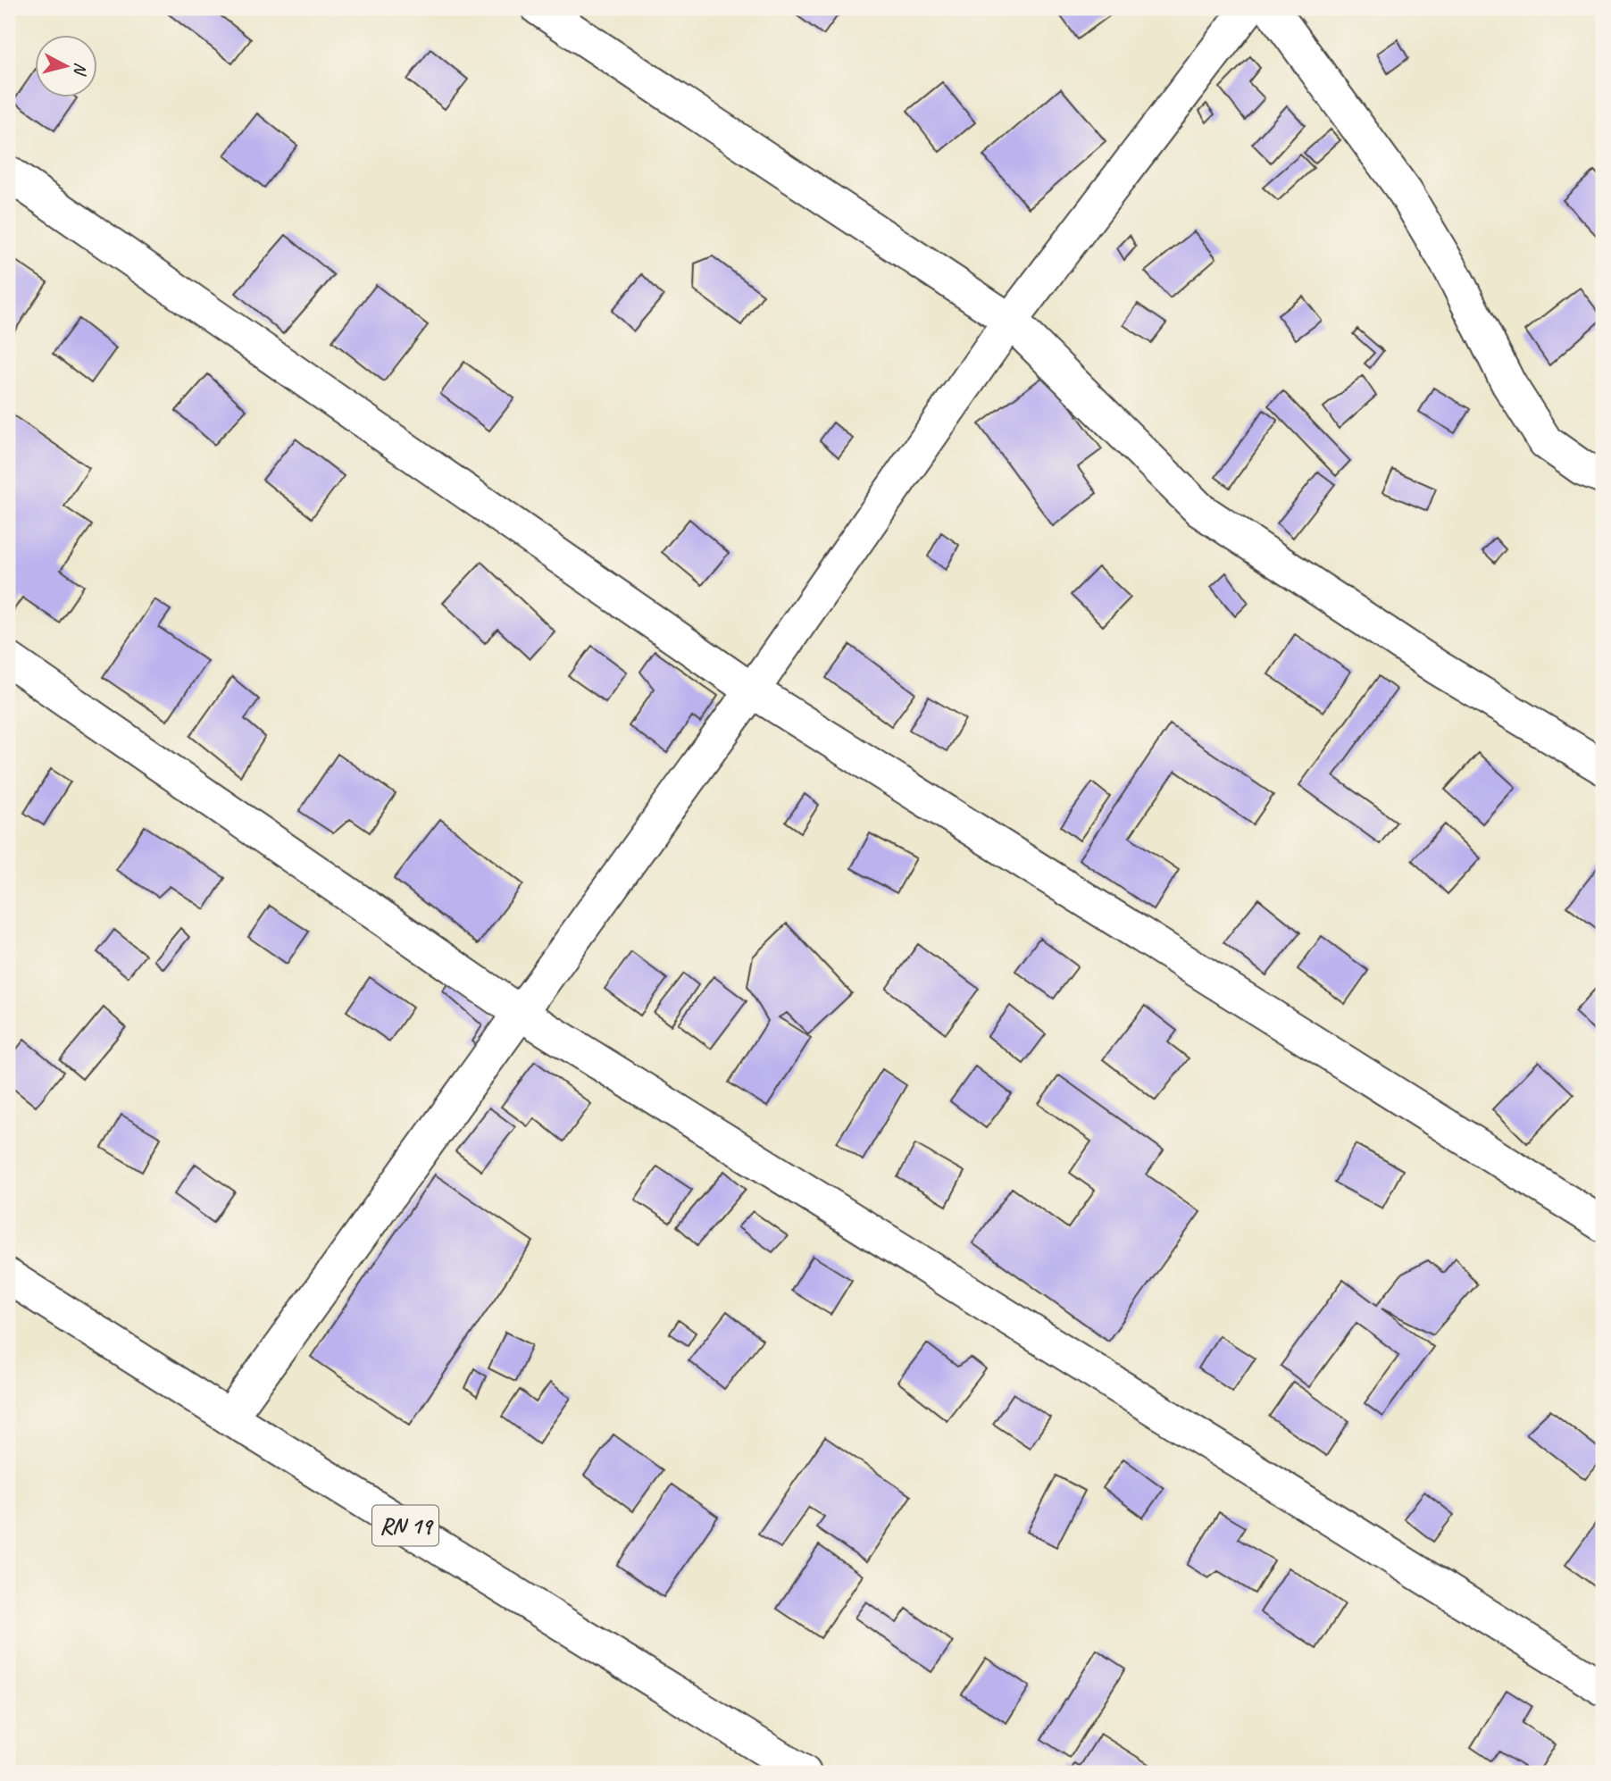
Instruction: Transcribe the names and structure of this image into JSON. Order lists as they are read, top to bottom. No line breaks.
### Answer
{"streets":{"street":["RN 19"]},"north":"right"}
